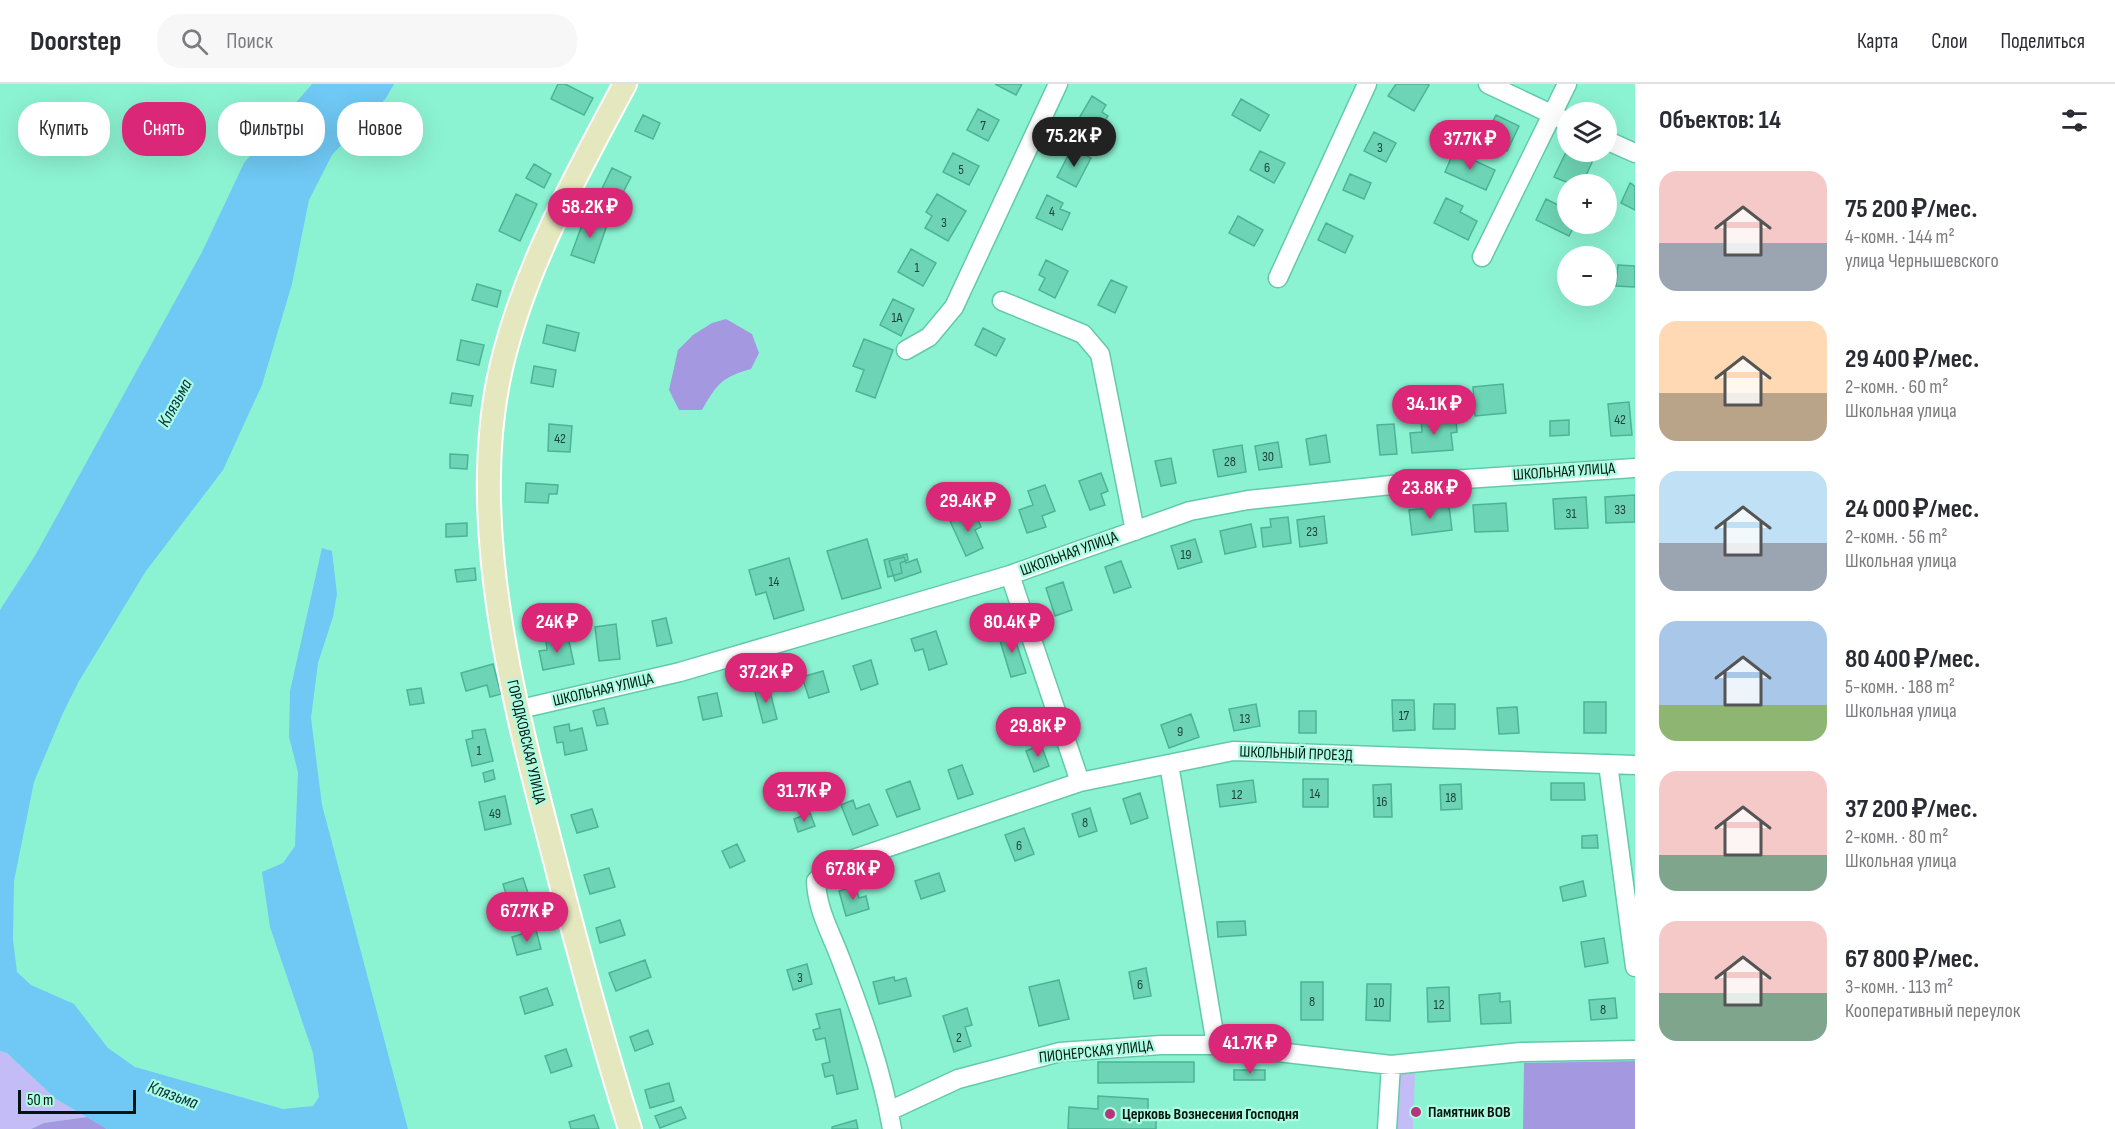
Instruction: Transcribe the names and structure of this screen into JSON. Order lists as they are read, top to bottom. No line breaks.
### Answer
{"streets":{"main road":["ГОРОДКОВСКАЯ УЛИЦА"],"street":["ШКОЛЬНАЯ УЛИЦА","ШКОЛЬНЫЙ ПРОЕЗД","ПИОНЕРСКАЯ УЛИЦА"]},"crossings":[["ШКОЛЬНАЯ УЛИЦА","ГОРОДКОВСКАЯ УЛИЦА"],["ШКОЛЬНЫЙ ПРОЕЗД","ПИОНЕРСКАЯ УЛИЦА"]],"water":["Клязьма"],"places":["Памятник ВОВ","Церковь Вознесения Господня"],"house_numbers":["7","3","6","5","4","3","1","1А","42","42","30","28","33","31","23","19","14","17","13","9","1","14","12","18","16","49","8","6","3","6","8","10","12","8","2"],"scale_bar":"50 m","page":{"header":"Doorstep","search":"Поиск","nav":["Карта","Слои","Поделиться"],"heading":"Объектов: 14","map_buttons":["+","−"],"chip":["Купить","Снять","Фильтры","Новое"],"price":["75.2K ₽","37.7K ₽","58.2K ₽","34.1K ₽","23.8K ₽","29.4K ₽","24K ₽","80.4K ₽","37.2K ₽","29.8K ₽","31.7K ₽","67.8K ₽","67.7K ₽","41.7K ₽"],"list":[{"name":"75 200 ₽/мес.","note":"4-комн. · 144 m² · улица Чернышевского"},{"name":"29 400 ₽/мес.","note":"2-комн. · 60 m² · Школьная улица"},{"name":"24 000 ₽/мес.","note":"2-комн. · 56 m² · Школьная улица"},{"name":"80 400 ₽/мес.","note":"5-комн. · 188 m² · Школьная улица"},{"name":"37 200 ₽/мес.","note":"2-комн. · 80 m² · Школьная улица"},{"name":"67 800 ₽/мес.","note":"3-комн. · 113 m² · Кооперативный переулок"}],"scale":"50 m"}}
